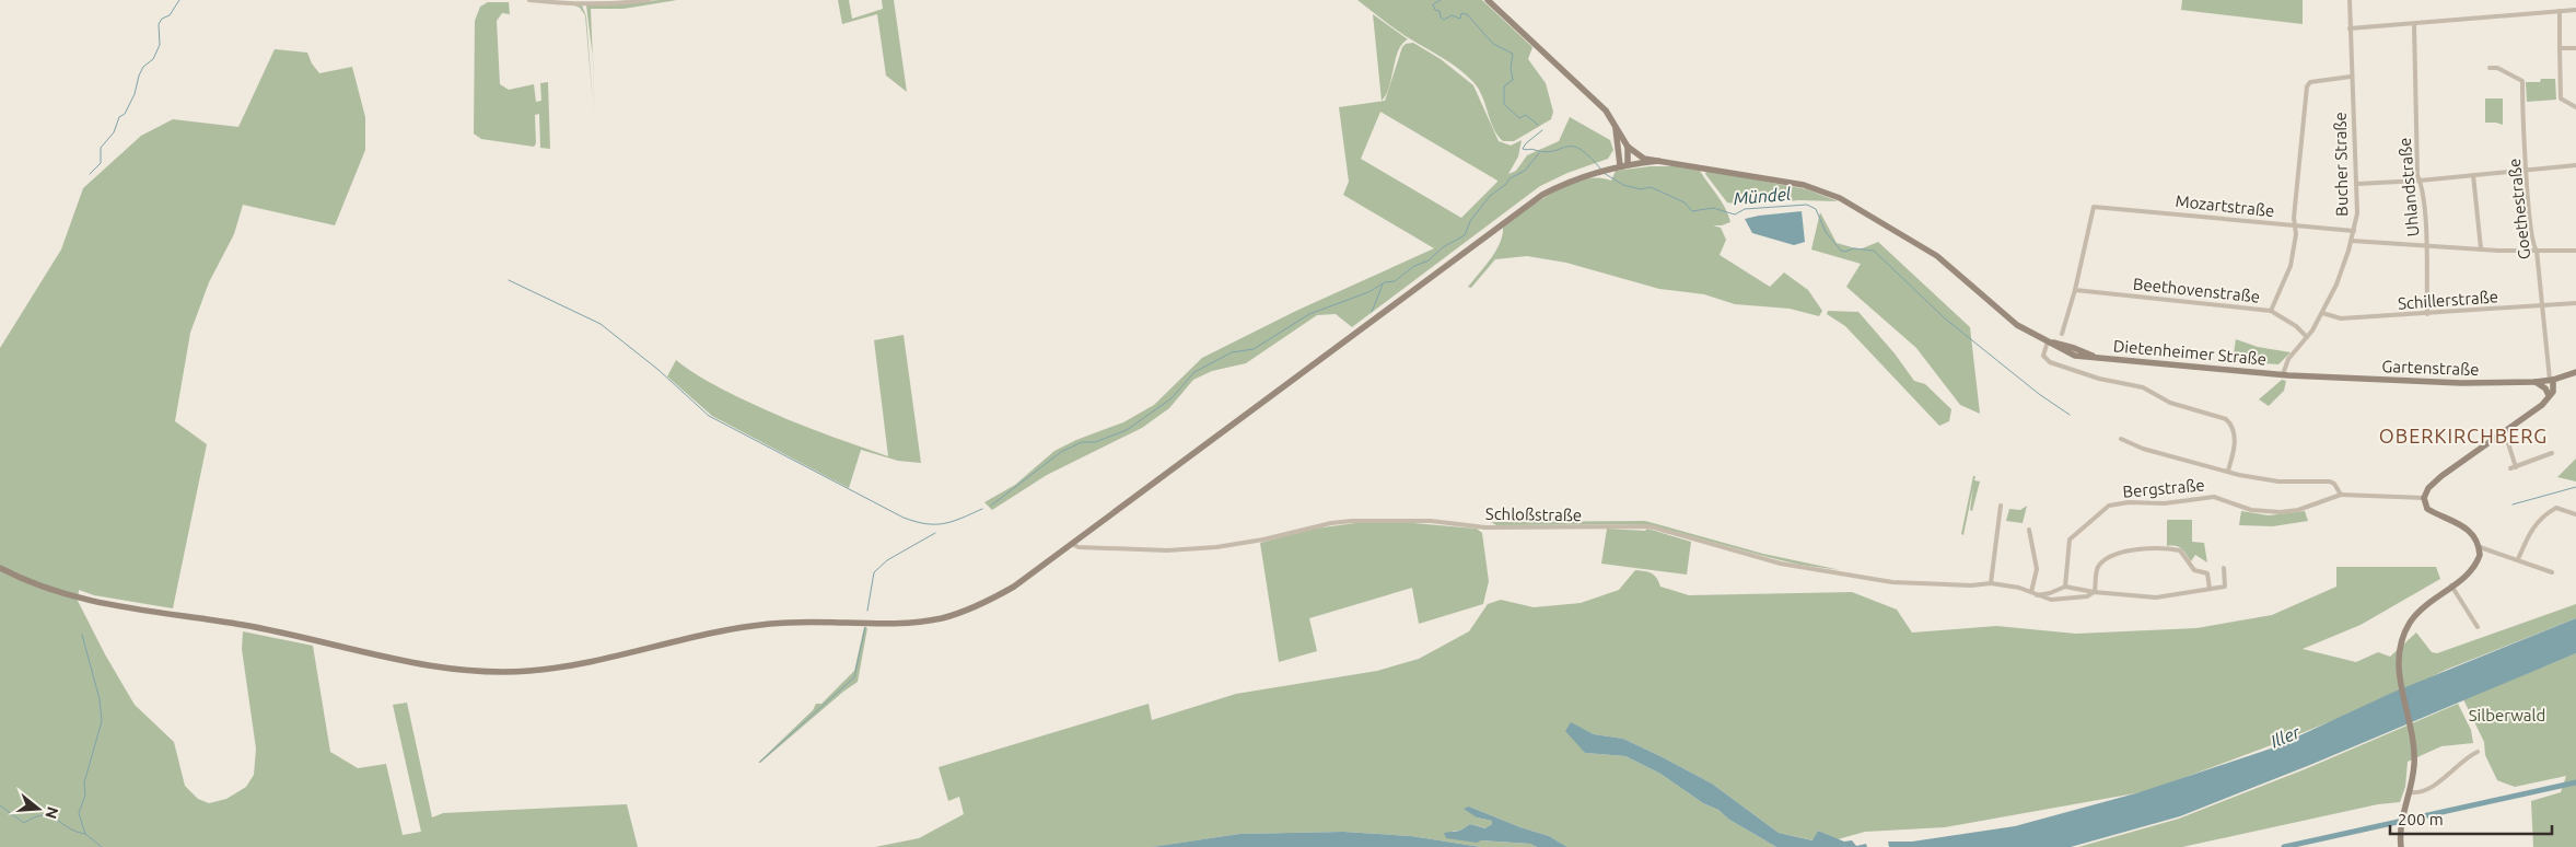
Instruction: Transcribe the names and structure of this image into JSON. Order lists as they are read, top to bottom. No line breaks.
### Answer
{"streets":{"main road":["Dietenheimer Straße","Gartenstraße"],"street":["Bucher Straße","Uhlandstraße","Mozartstraße","Goethestraße","Beethovenstraße","Schillerstraße","Bergstraße","Schloßstraße"]},"crossings":[["Bucher Straße","Mozartstraße"],["Bucher Straße","Beethovenstraße"],["Bucher Straße","Schillerstraße"],["Bucher Straße","Dietenheimer Straße"],["Bucher Straße","Gartenstraße"],["Uhlandstraße","Schillerstraße"],["Mozartstraße","Beethovenstraße"],["Goethestraße","Schillerstraße"],["Goethestraße","Gartenstraße"],["Dietenheimer Straße","Gartenstraße"]],"districts":["OBERKIRCHBERG"],"water":["Mündel","Iller"],"parks":["Silberwald"],"scale_bar":"200 m","north":"right"}
